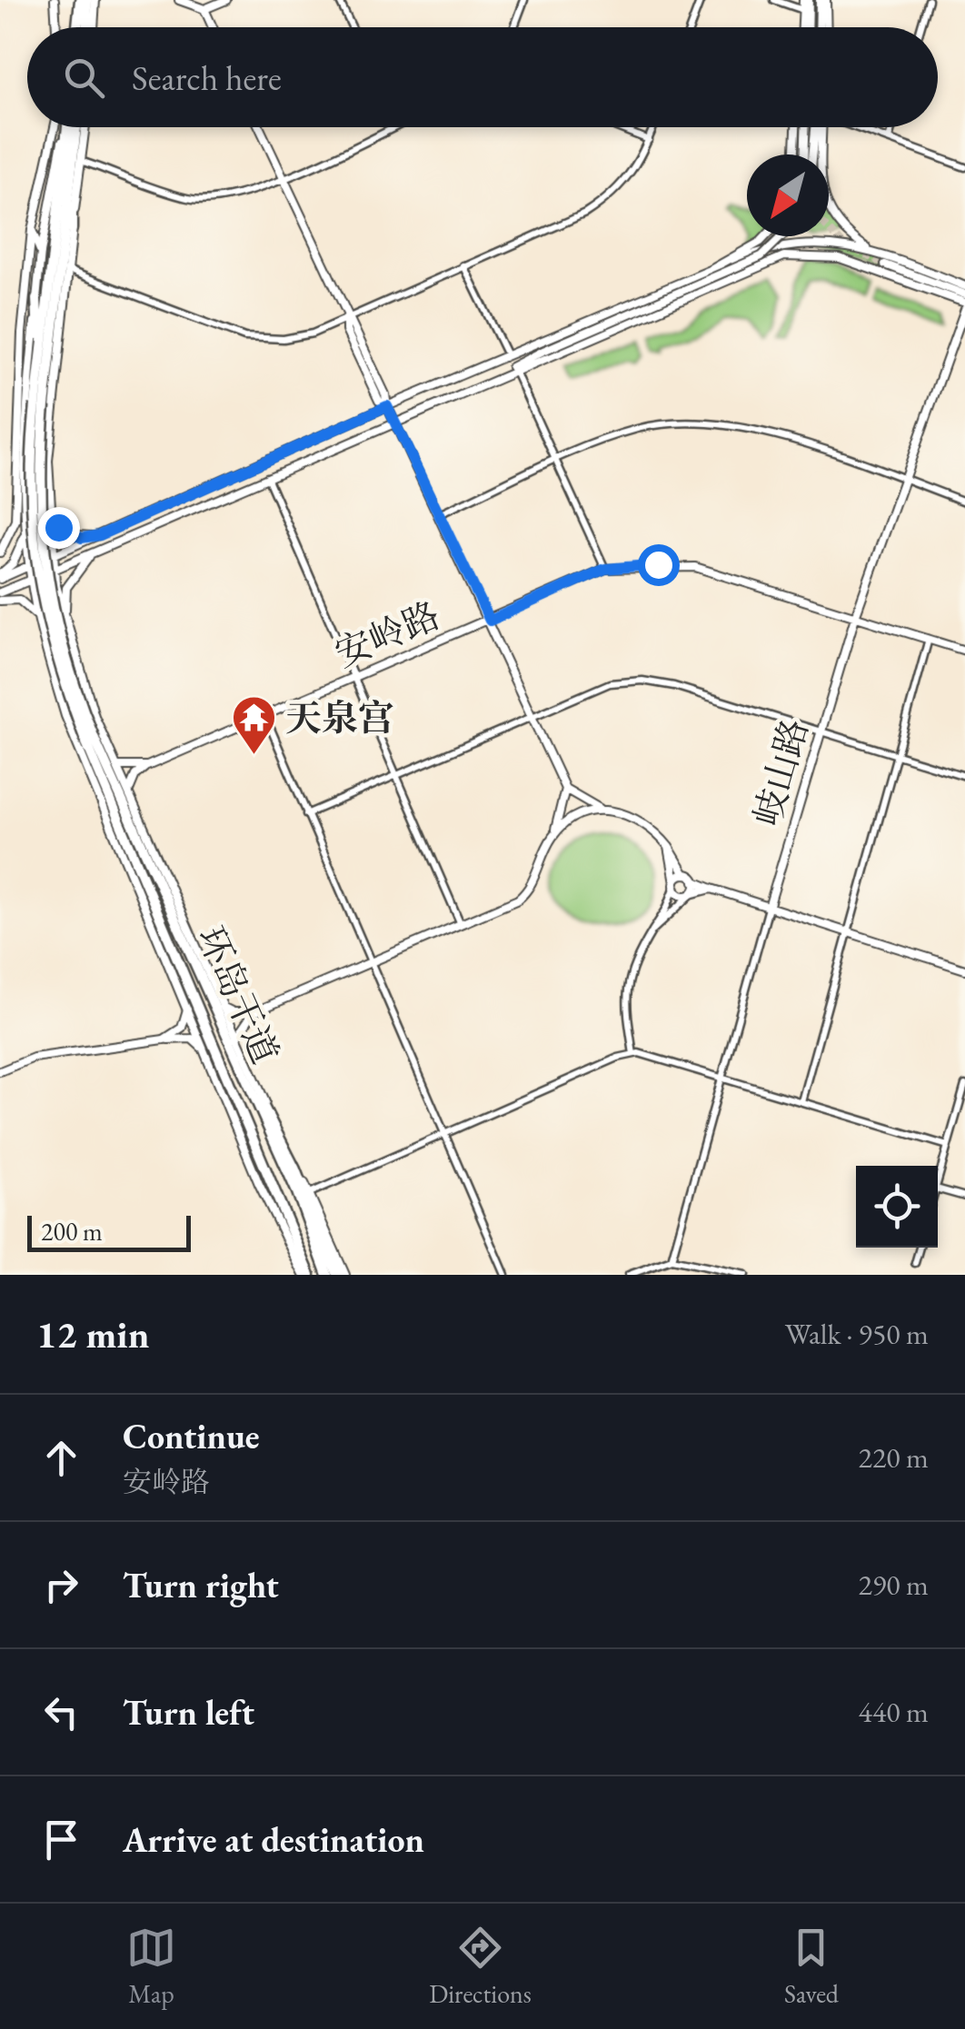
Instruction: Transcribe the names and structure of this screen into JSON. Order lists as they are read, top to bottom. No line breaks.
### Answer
{"streets":{"highway":["环岛干道"],"main road":["安岭路","岐山路"]},"crossings":[["安岭路","岐山路"]],"places":{"temple":["天泉宫"]},"scale_bar":"200 m","north":"bottom left","page":{"search":"Search here","scale":"200 m","heading":["12 min","Walk · 950 m"],"list":[["Continue","安岭路","220 m"],["Turn right","290 m"],["Turn left","440 m"],"Arrive at destination"],"nav":["Map","Directions","Saved"]}}
